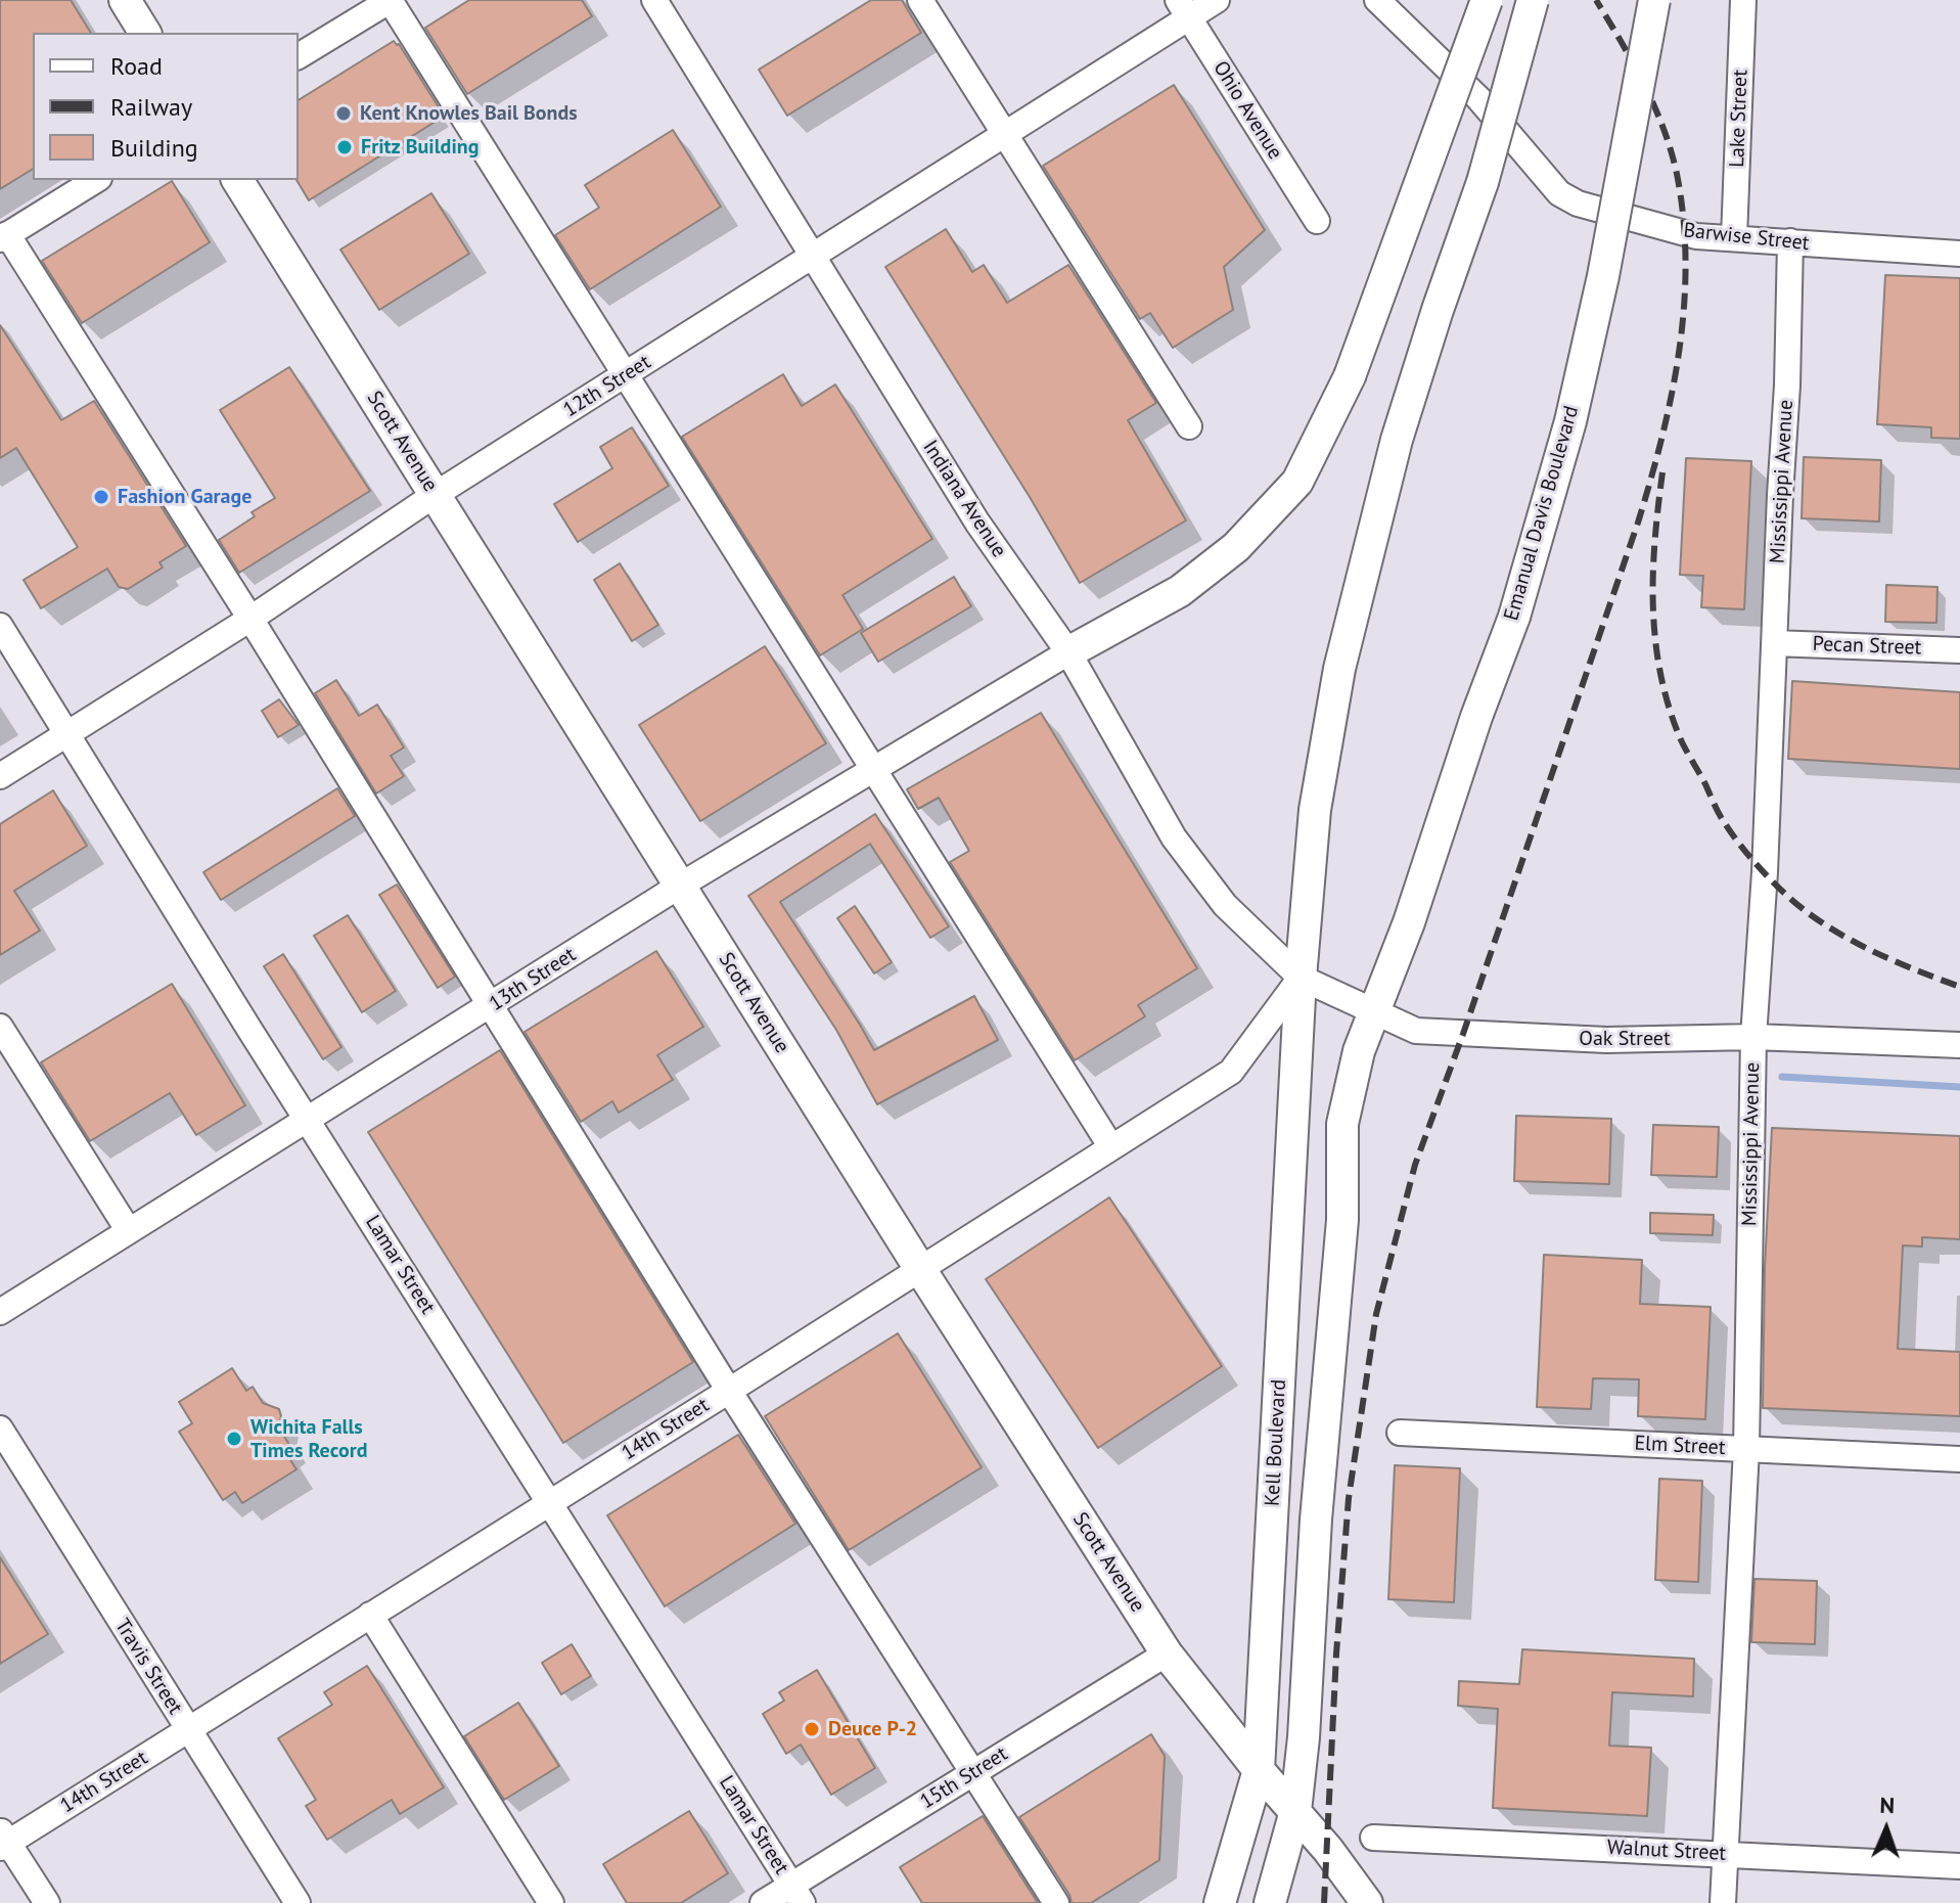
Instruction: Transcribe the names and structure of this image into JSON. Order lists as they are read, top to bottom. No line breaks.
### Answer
{"streets":{"main road":["Scott Avenue","Emanual Davis Boulevard","Kell Boulevard"],"street":["Ohio Avenue","Lake Street","Barwise Street","12th Street","Mississippi Avenue","Indiana Avenue","Pecan Street","13th Street","Oak Street","Lamar Street","14th Street","Elm Street","Travis Street","15th Street","Walnut Street"]},"crossings":[["Ohio Avenue","12th Street"],["Lake Street","Barwise Street"],["Barwise Street","Mississippi Avenue"],["12th Street","Scott Avenue"],["12th Street","Indiana Avenue"],["12th Street","Lamar Street"],["Scott Avenue","13th Street"],["Scott Avenue","14th Street"],["Scott Avenue","Kell Boulevard"],["Scott Avenue","15th Street"],["Mississippi Avenue","Pecan Street"],["Mississippi Avenue","Oak Street"],["Mississippi Avenue","Elm Street"],["Mississippi Avenue","Walnut Street"],["Indiana Avenue","13th Street"],["Indiana Avenue","Oak Street"],["Indiana Avenue","14th Street"],["Indiana Avenue","Kell Boulevard"],["Emanual Davis Boulevard","Oak Street"],["13th Street","Lamar Street"],["Oak Street","14th Street"],["Oak Street","Kell Boulevard"],["Lamar Street","14th Street"],["Lamar Street","15th Street"],["14th Street","Kell Boulevard"],["14th Street","Travis Street"]],"places":["Kent Knowles Bail Bonds","Fritz Building","Fashion Garage","Wichita Falls Times Record","Deuce P-2"],"legend":["Road","Railway","Building"],"north":"top"}
